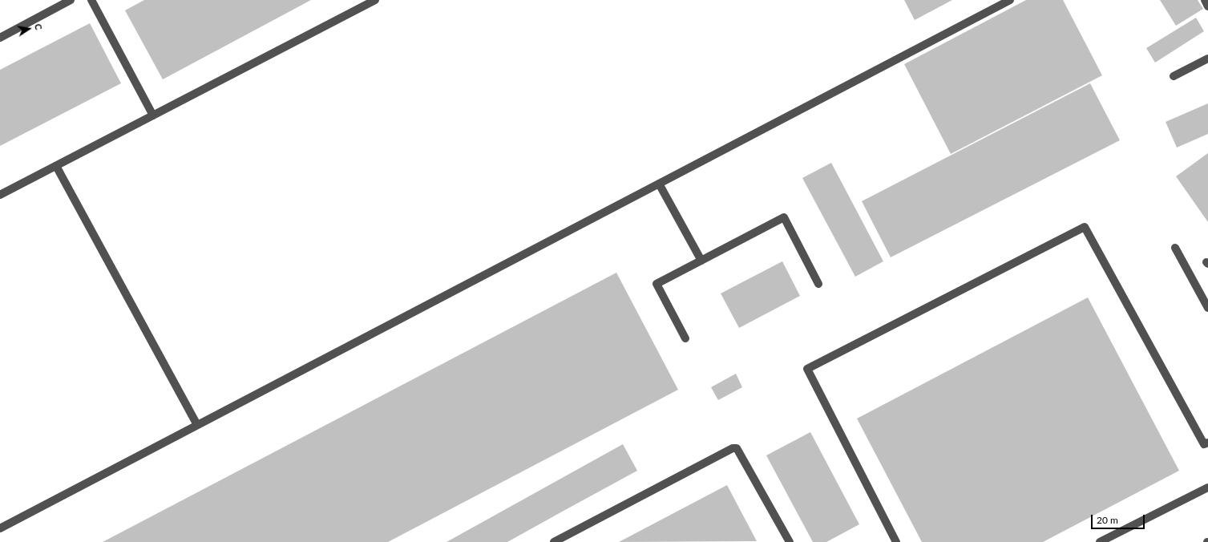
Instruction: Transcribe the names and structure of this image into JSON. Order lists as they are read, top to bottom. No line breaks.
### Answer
{"scale_bar":"20 m","north":"right"}
